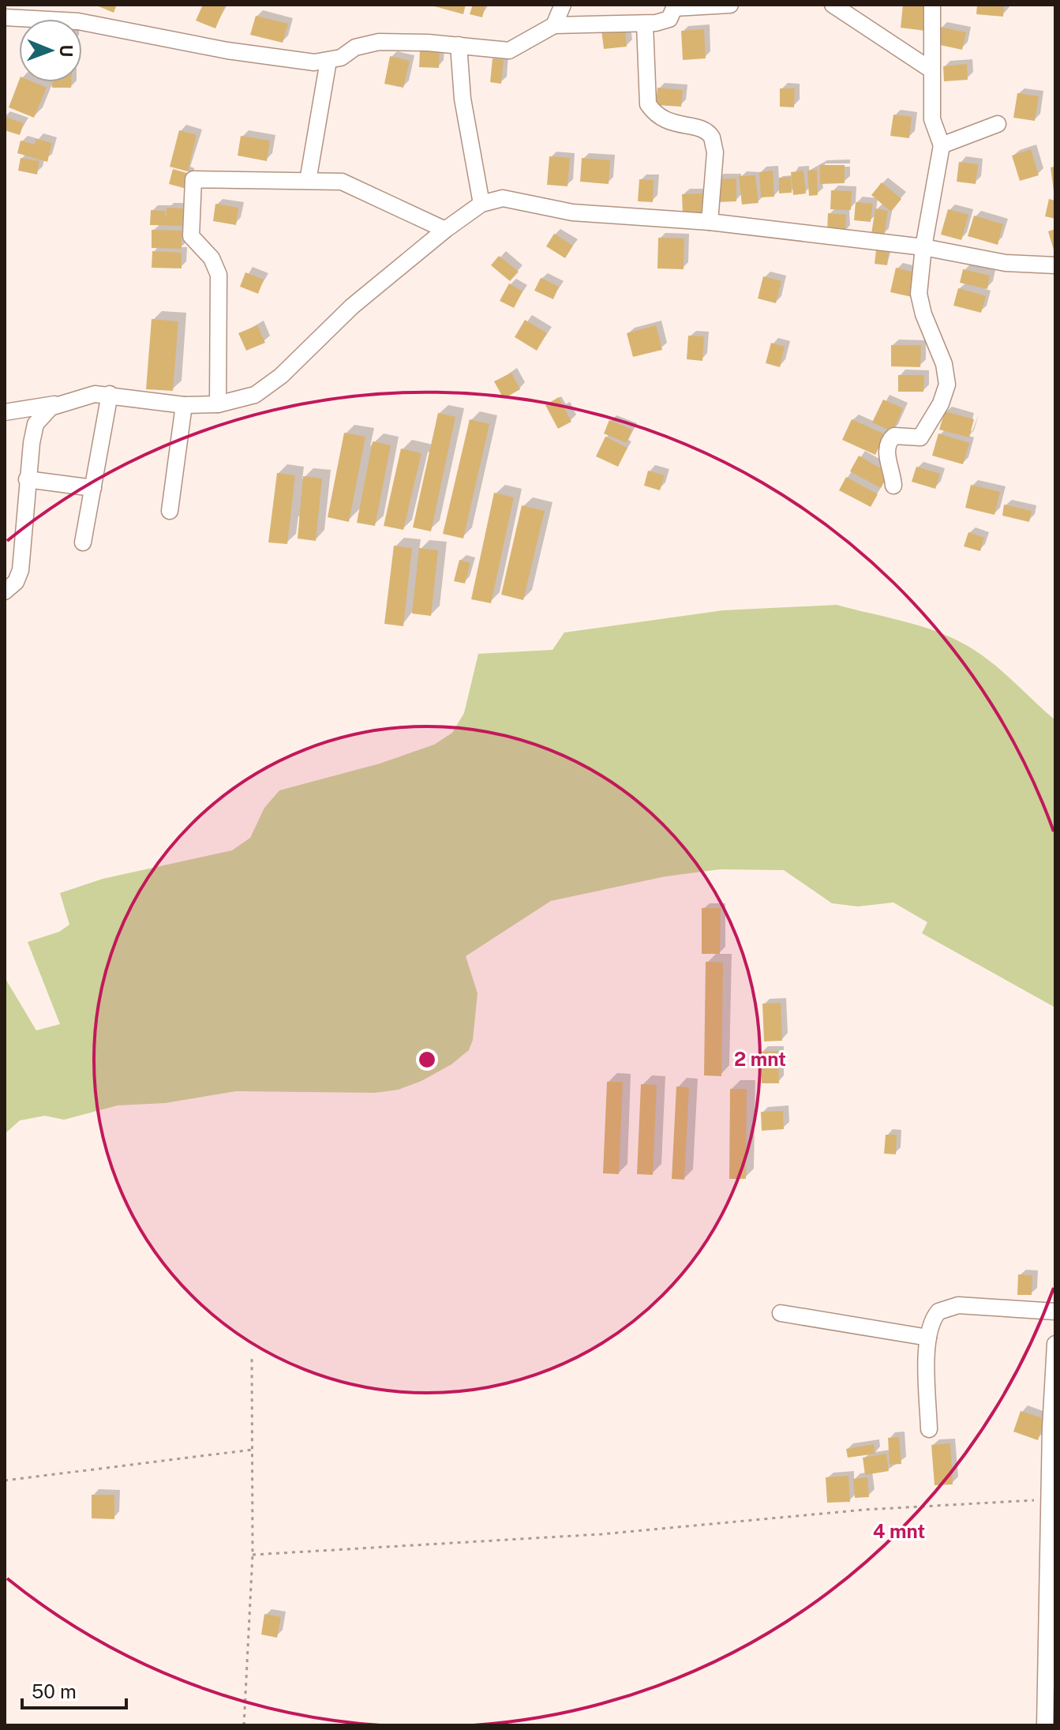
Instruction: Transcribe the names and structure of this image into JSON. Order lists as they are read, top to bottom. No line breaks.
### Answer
{"scale_bar":"50 m","north":"right","rings":["2 mnt","4 mnt"]}
